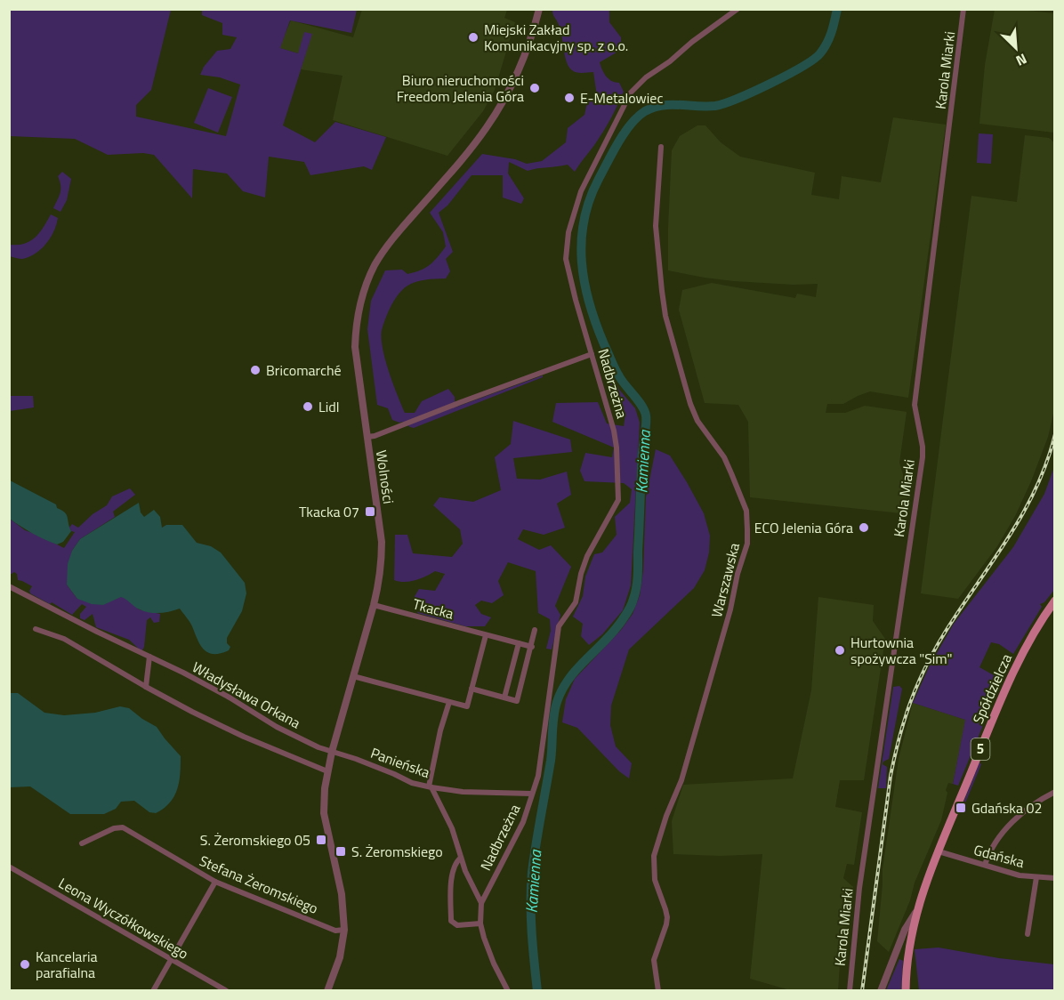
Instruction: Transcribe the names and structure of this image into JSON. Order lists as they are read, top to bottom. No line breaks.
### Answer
{"streets":{"main road":["Spółdzielcza","5"],"street":["Karola Miarki","Nadbrzeżna","Wolności","Warszawska","Tkacka","Władysława Orkana","Panieńska","Gdańska","Stefana Żeromskiego","Leona Wyczółkowskiego"]},"crossings":[["Nadbrzeżna","Panieńska"],["Wolności","Tkacka"],["Wolności","Władysława Orkana"],["Wolności","Panieńska"],["Wolności","Stefana Żeromskiego"],["Spółdzielcza","5"],["Spółdzielcza","Gdańska"],["Władysława Orkana","Panieńska"]],"water":["Kamienna"],"places":{"other":["Miejski Zakład Komunikacyjny sp. z o.o.","Biuro nieruchomości Freedom Jelenia Góra","E-Metalowiec","Bricomarché","Lidl","ECO Jelenia Góra","Hurtownia spożywcza \"Sim\"","Kancelaria parafialna"],"transit":["Tkacka 07","Gdańska 02","S. Żeromskiego 05","S. Żeromskiego"]},"north":"bottom right"}
